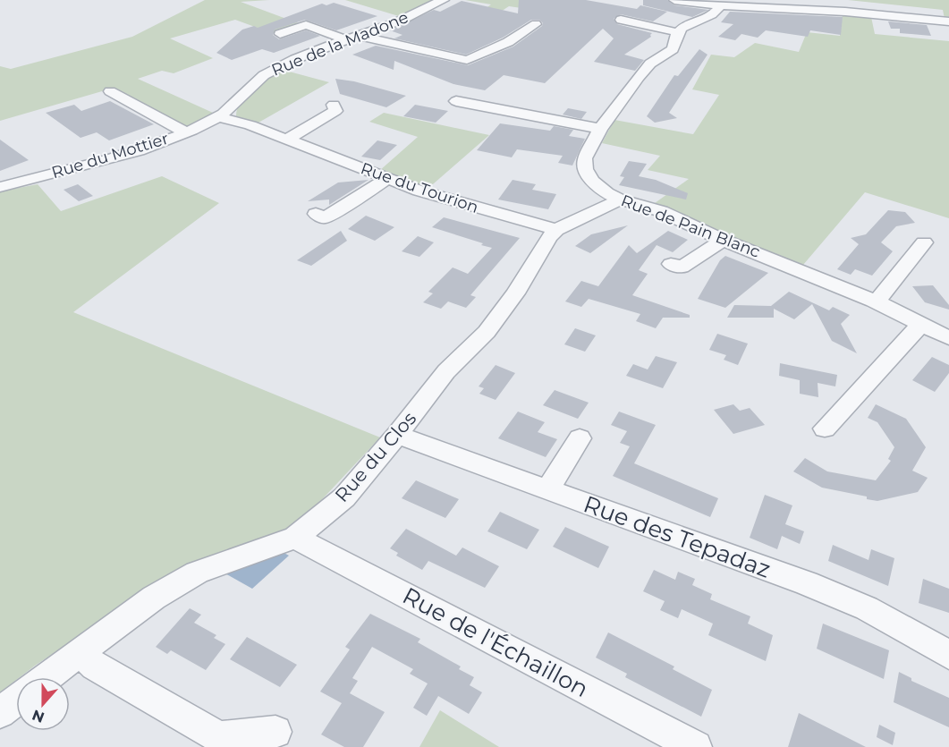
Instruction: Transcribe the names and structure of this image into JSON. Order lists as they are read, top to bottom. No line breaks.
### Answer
{"streets":{"street":["Rue de la Madone","Rue du Mottier","Rue du Tourion","Rue de Pain Blanc","Rue du Clos","Rue des Tepadaz","Rue de l'Échaillon"]},"crossings":[["Rue de la Madone","Rue du Mottier"],["Rue de la Madone","Rue du Tourion"],["Rue du Mottier","Rue du Tourion"],["Rue du Tourion","Rue du Clos"],["Rue du Clos","Rue des Tepadaz"],["Rue du Clos","Rue de l'Échaillon"]],"north":"bottom"}
